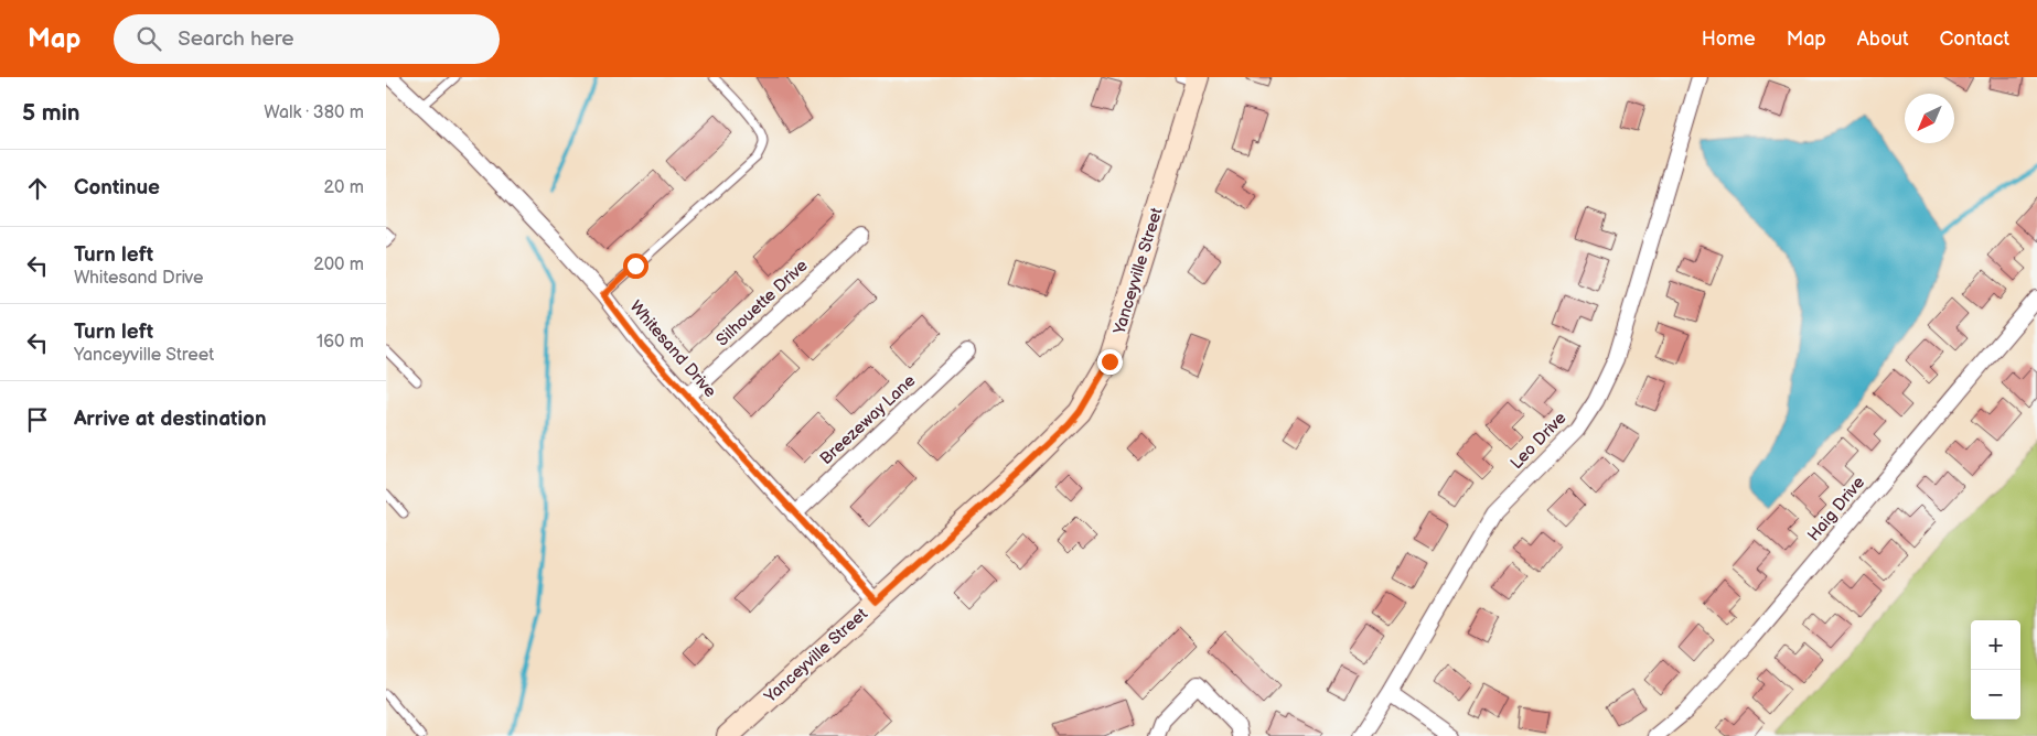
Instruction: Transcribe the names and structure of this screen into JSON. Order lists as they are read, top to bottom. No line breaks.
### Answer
{"streets":{"main road":["Yanceyville Street"],"street":["Silhouette Drive","Whitesand Drive","Breezeway Lane","Leo Drive","Haig Drive"]},"crossings":[["Yanceyville Street","Whitesand Drive"],["Silhouette Drive","Whitesand Drive"],["Whitesand Drive","Breezeway Lane"]],"north":"bottom left","page":{"header":"Map","search":"Search here","nav":["Home","Map","About","Contact"],"heading":["5 min","Walk · 380 m"],"list":[["Continue","20 m"],["Turn left","Whitesand Drive","200 m"],["Turn left","Yanceyville Street","160 m"],"Arrive at destination"],"map_buttons":["+","−"]}}
